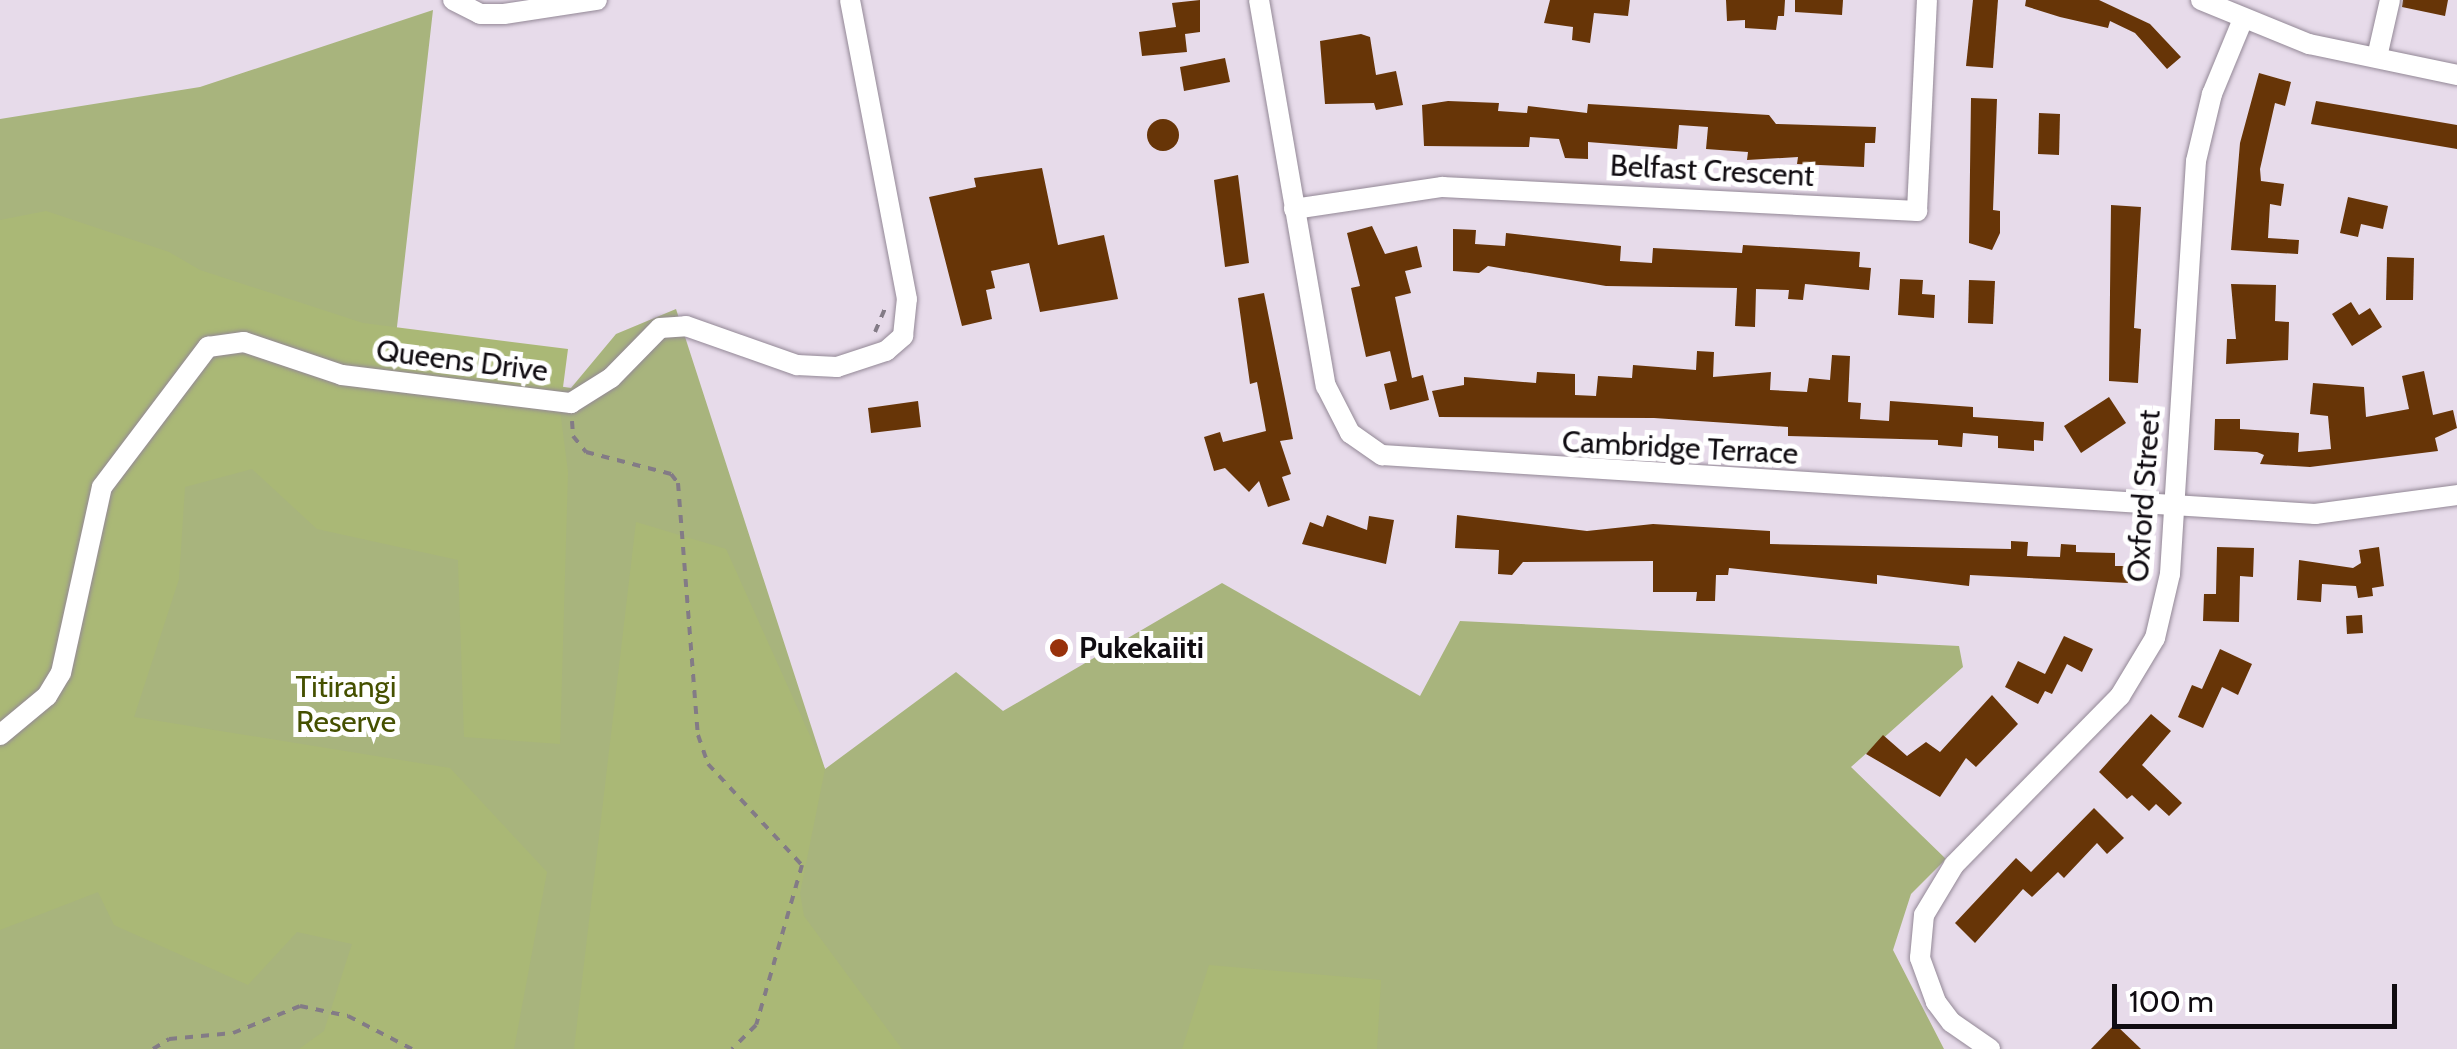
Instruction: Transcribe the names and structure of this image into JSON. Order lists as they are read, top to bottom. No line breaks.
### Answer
{"streets":{"street":["Belfast Crescent","Queens Drive","Cambridge Terrace","Oxford Street"]},"crossings":[["Belfast Crescent","Cambridge Terrace"],["Cambridge Terrace","Oxford Street"]],"parks":["Titirangi Reserve"],"places":["Pukekaiiti"],"scale_bar":"100 m"}
